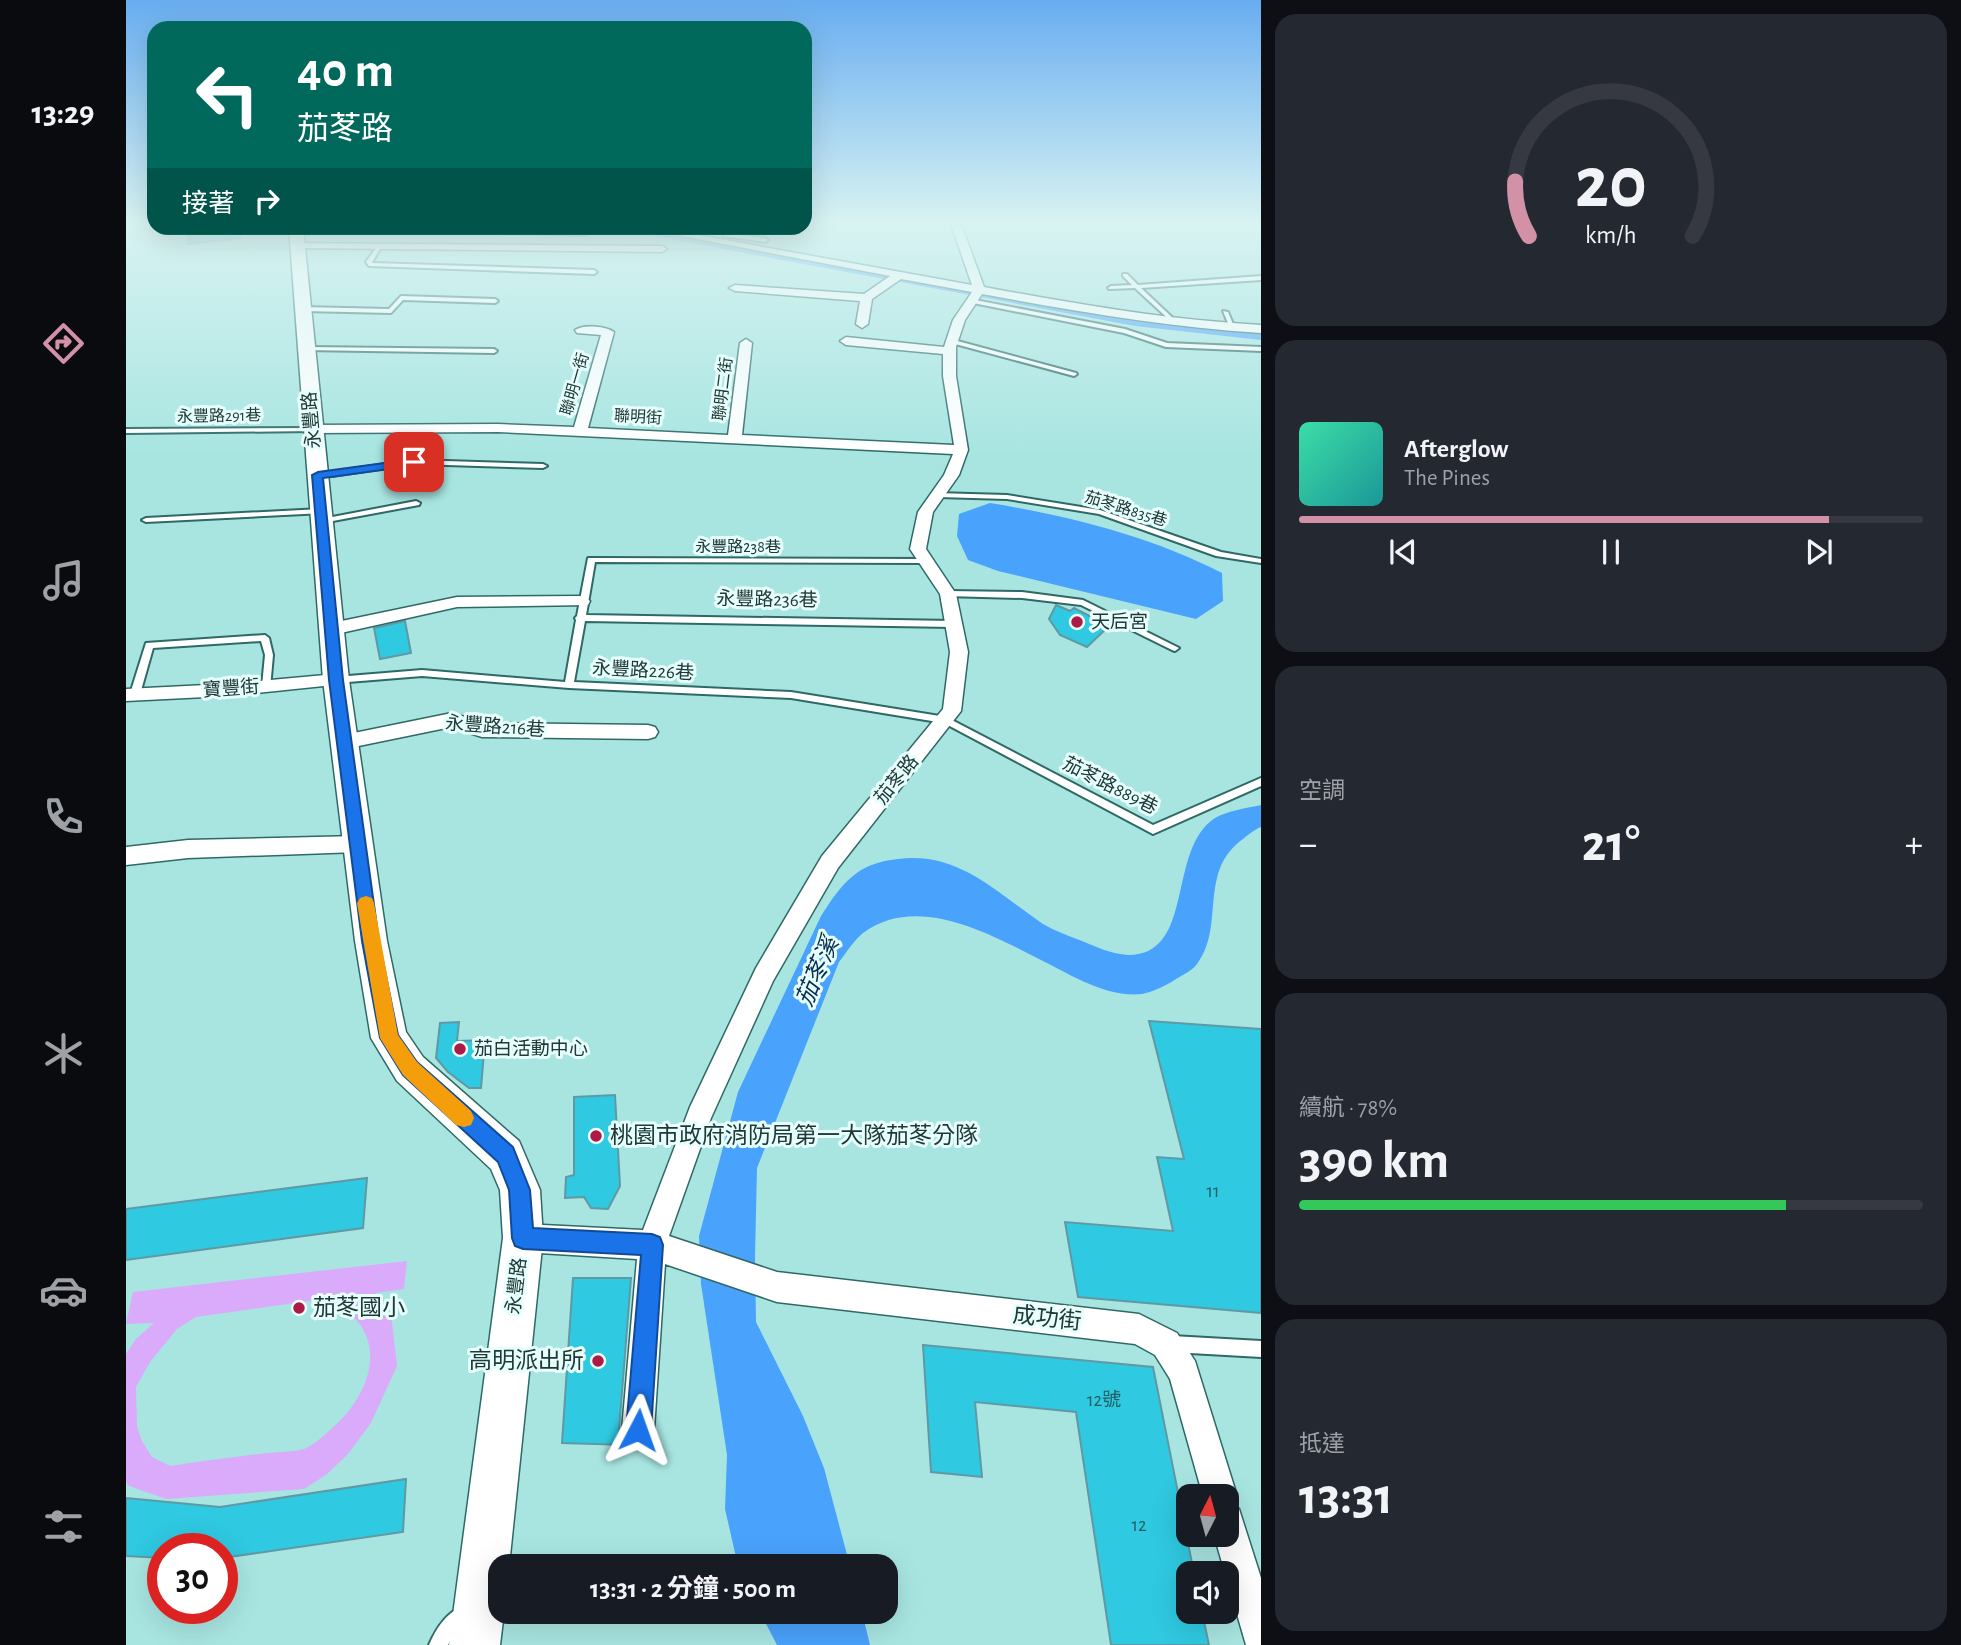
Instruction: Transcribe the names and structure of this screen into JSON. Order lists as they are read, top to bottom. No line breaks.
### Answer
{"streets":{"street":["聯明一街","聯明二街","聯明街","永豐路","永豐路236巷","寶豐街","永豐路216巷","茄苳路","成功街"],"lane":["永豐路291巷","茄苳路835巷","永豐路238巷","永豐路226巷","茄苳路889巷"]},"crossings":[["聯明一街","聯明街"],["聯明二街","聯明街"],["永豐路291巷","聯明街"],["永豐路291巷","永豐路"],["聯明街","永豐路"],["聯明街","茄苳路"],["永豐路","永豐路236巷"],["永豐路","永豐路226巷"],["永豐路","寶豐街"],["永豐路","永豐路216巷"],["茄苳路835巷","茄苳路"],["永豐路238巷","永豐路236巷"],["永豐路238巷","茄苳路"],["永豐路236巷","茄苳路"],["永豐路226巷","寶豐街"],["永豐路226巷","茄苳路"],["永豐路226巷","茄苳路889巷"],["茄苳路","茄苳路889巷"],["茄苳路","成功街"]],"water":["茄苳溪"],"places":["天后宮","茄白活動中心","桃園市政府消防局第一大隊茄苳分隊","茄苳國小","高明派出所"],"house_numbers":["11","12號","12"],"north":"top","page":{"tabs":"13:29","turn":["40 m","茄苳路"],"then":"接著","song":["Afterglow","The Pines"],"tile":["空調",["續航 · 78%","390 km"],["抵達","13:31"]],"heat":["−","21°","+"],"limit":"30","trip":"13:31 · 2 分鐘 · 500 m","gauge":["20","km/h"]}}
